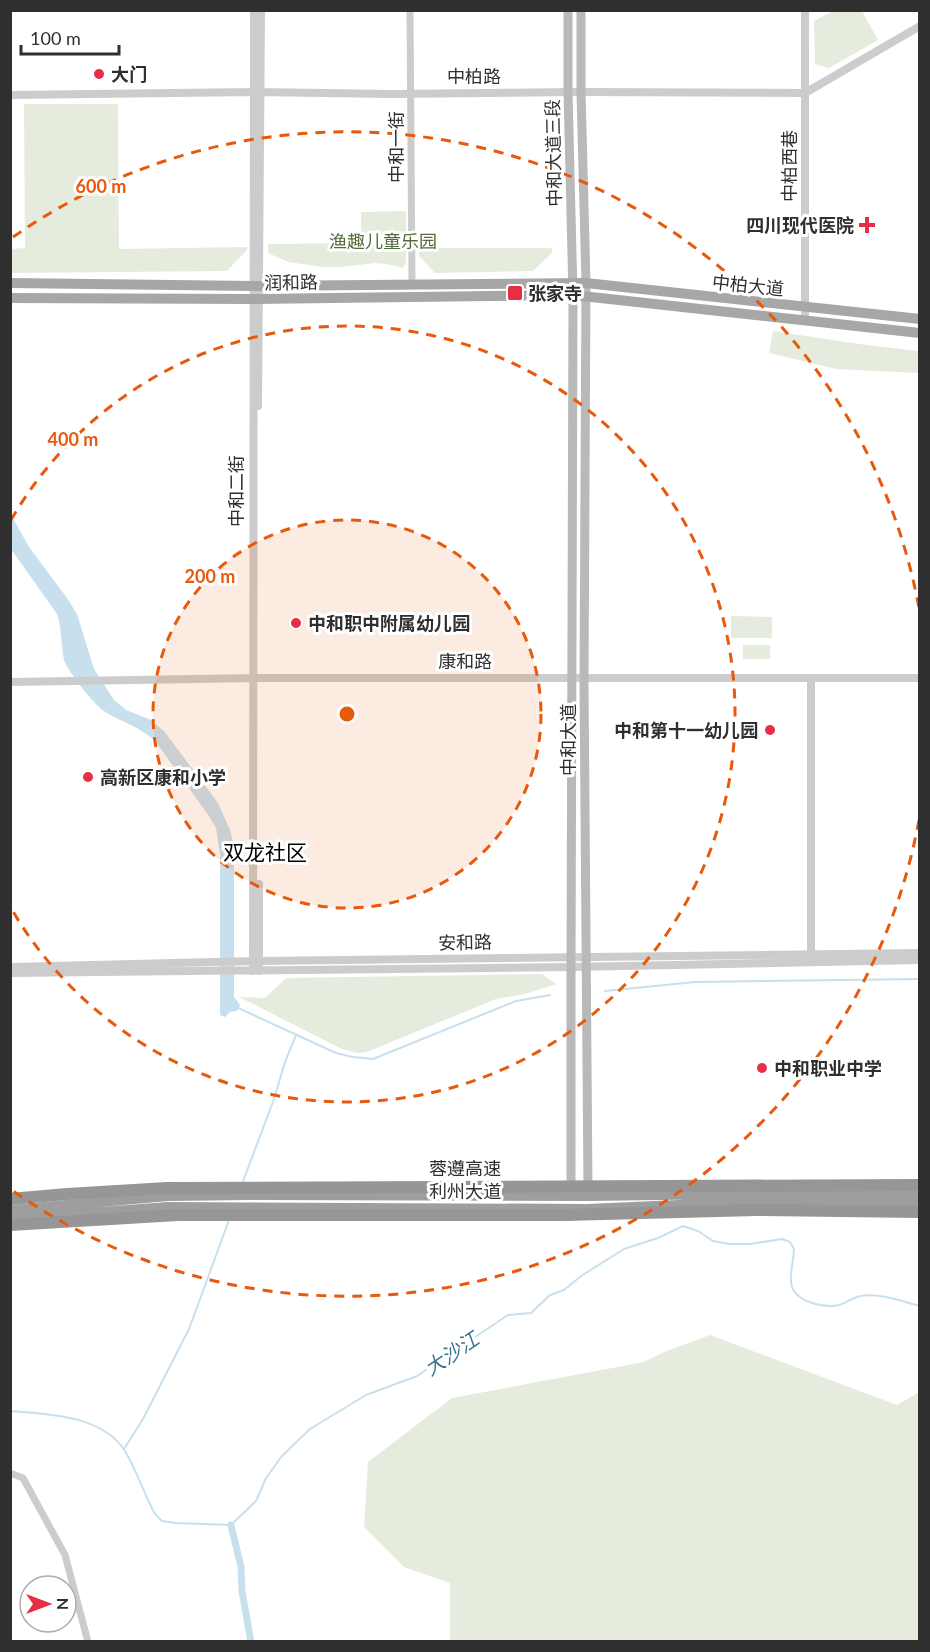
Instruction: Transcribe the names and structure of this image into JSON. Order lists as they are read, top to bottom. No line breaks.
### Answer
{"streets":{"highway":["蓉遵高速","利州大道"],"main road":["中和大道三段","润和路","中柏大道","中和大道"],"street":["中柏路","中和一街","中柏西巷","中和二街","康和路","安和路"]},"crossings":[["中柏路","中和一街"],["中柏路","中和大道三段"],["中柏路","中柏西巷"],["中柏路","中和二街"],["中和一街","润和路"],["中和大道三段","润和路"],["中和大道三段","中柏大道"],["中和大道三段","中和大道"],["中柏西巷","中柏大道"],["润和路","中柏大道"],["润和路","中和二街"],["润和路","中和大道"],["中柏大道","中和大道"],["中和二街","康和路"],["中和二街","安和路"],["康和路","中和大道"],["中和大道","安和路"],["中和大道","利州大道"]],"districts":["双龙社区"],"water":["大沙江"],"parks":["渔趣儿童乐园"],"places":{"other":["大门","中和职中附属幼儿园","中和第十一幼儿园","高新区康和小学","中和职业中学"],"health":["四川现代医院"],"transit":["张家寺"]},"scale_bar":"100 m","north":"right","rings":["600 m","400 m","200 m"]}
